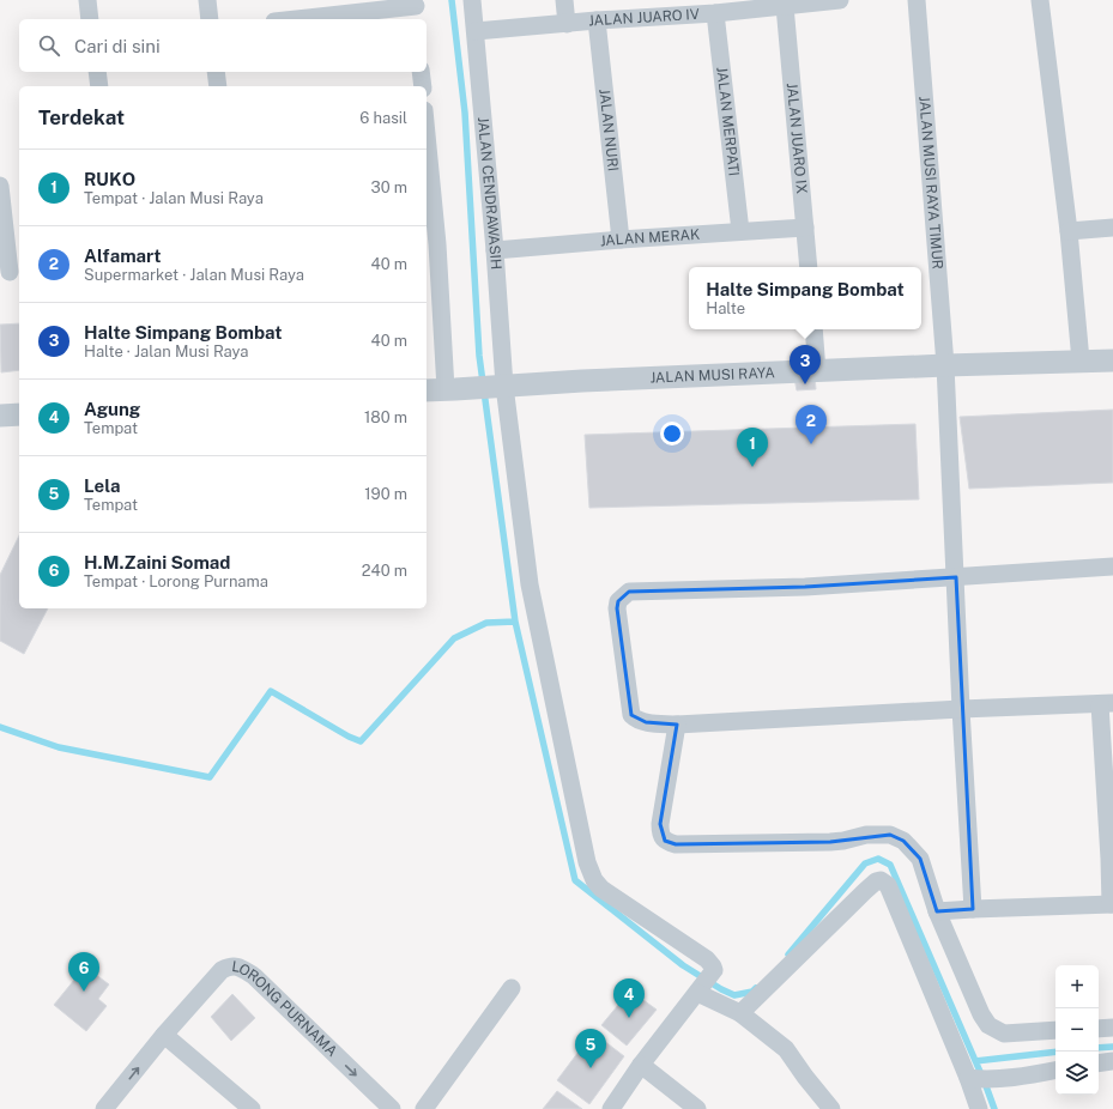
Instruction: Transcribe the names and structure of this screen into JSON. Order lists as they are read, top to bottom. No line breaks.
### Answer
{"streets":{"street":["JALAN JUARO IV","JALAN MERPATI","JALAN NURI","JALAN JUARO IX","JALAN MUSI RAYA TIMUR","JALAN CENDRAWASIH","JALAN MERAK","JALAN MUSI RAYA","LORONG PURNAMA"]},"crossings":[["JALAN JUARO IV","JALAN MERPATI"],["JALAN JUARO IV","JALAN NURI"],["JALAN JUARO IV","JALAN JUARO IX"],["JALAN JUARO IV","JALAN CENDRAWASIH"],["JALAN MERPATI","JALAN MERAK"],["JALAN NURI","JALAN MERAK"],["JALAN JUARO IX","JALAN MERAK"],["JALAN MUSI RAYA TIMUR","JALAN MUSI RAYA"],["JALAN CENDRAWASIH","JALAN MERAK"],["JALAN CENDRAWASIH","JALAN MUSI RAYA"]],"page":{"search":"Cari di sini","heading":["Terdekat","6 hasil"],"list":[{"mark":"1","name":"RUKO","note":"Tempat · Jalan Musi Raya","value":"30 m"},{"mark":"2","name":"Alfamart","note":"Supermarket · Jalan Musi Raya","value":"40 m"},{"mark":"3","name":"Halte Simpang Bombat","note":"Halte · Jalan Musi Raya","value":"40 m"},{"mark":"4","name":"Agung","note":"Tempat","value":"180 m"},{"mark":"5","name":"Lela","note":"Tempat","value":"190 m"},{"mark":"6","name":"H.M.Zaini Somad","note":"Tempat · Lorong Purnama","value":"240 m"}],"popup":["Halte Simpang Bombat","Halte"],"pins":["3","2","1","6","4","5"],"map_buttons":["+","−"]}}
